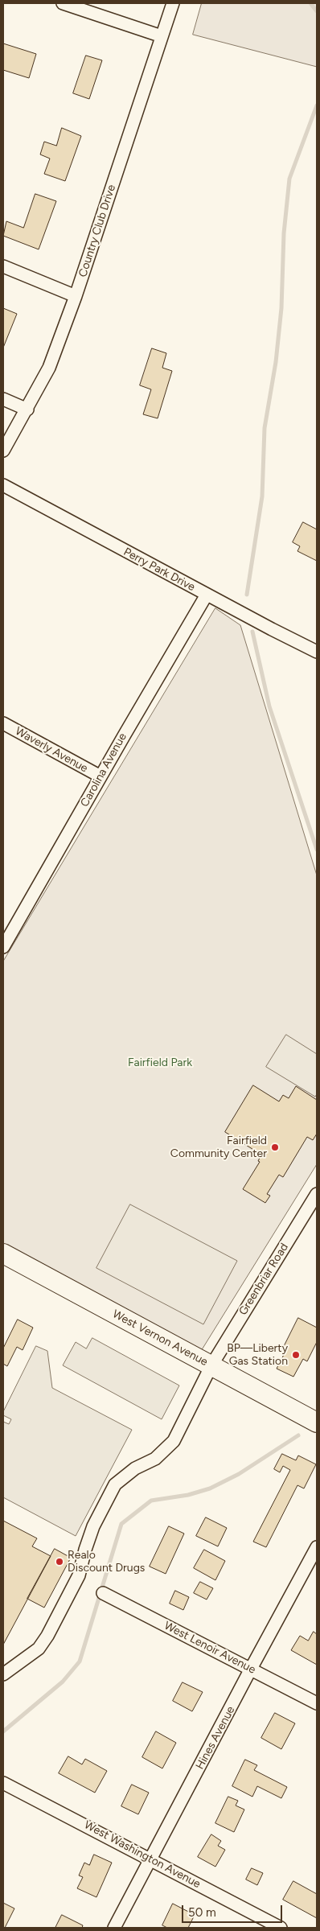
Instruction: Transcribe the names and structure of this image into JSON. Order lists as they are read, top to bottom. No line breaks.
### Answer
{"streets":{"main road":["West Vernon Avenue"],"street":["Country Club Drive","Perry Park Drive","Waverly Avenue","Carolina Avenue","Greenbriar Road","West Lenoir Avenue","Hines Avenue","West Washington Avenue"]},"crossings":[["Perry Park Drive","Carolina Avenue"],["Waverly Avenue","Carolina Avenue"],["Greenbriar Road","West Vernon Avenue"],["West Lenoir Avenue","Hines Avenue"],["Hines Avenue","West Washington Avenue"]],"parks":["Fairfield Park"],"places":["Fairfield Community Center","BP—Liberty Gas Station","Realo Discount Drugs"],"scale_bar":"50 m"}
